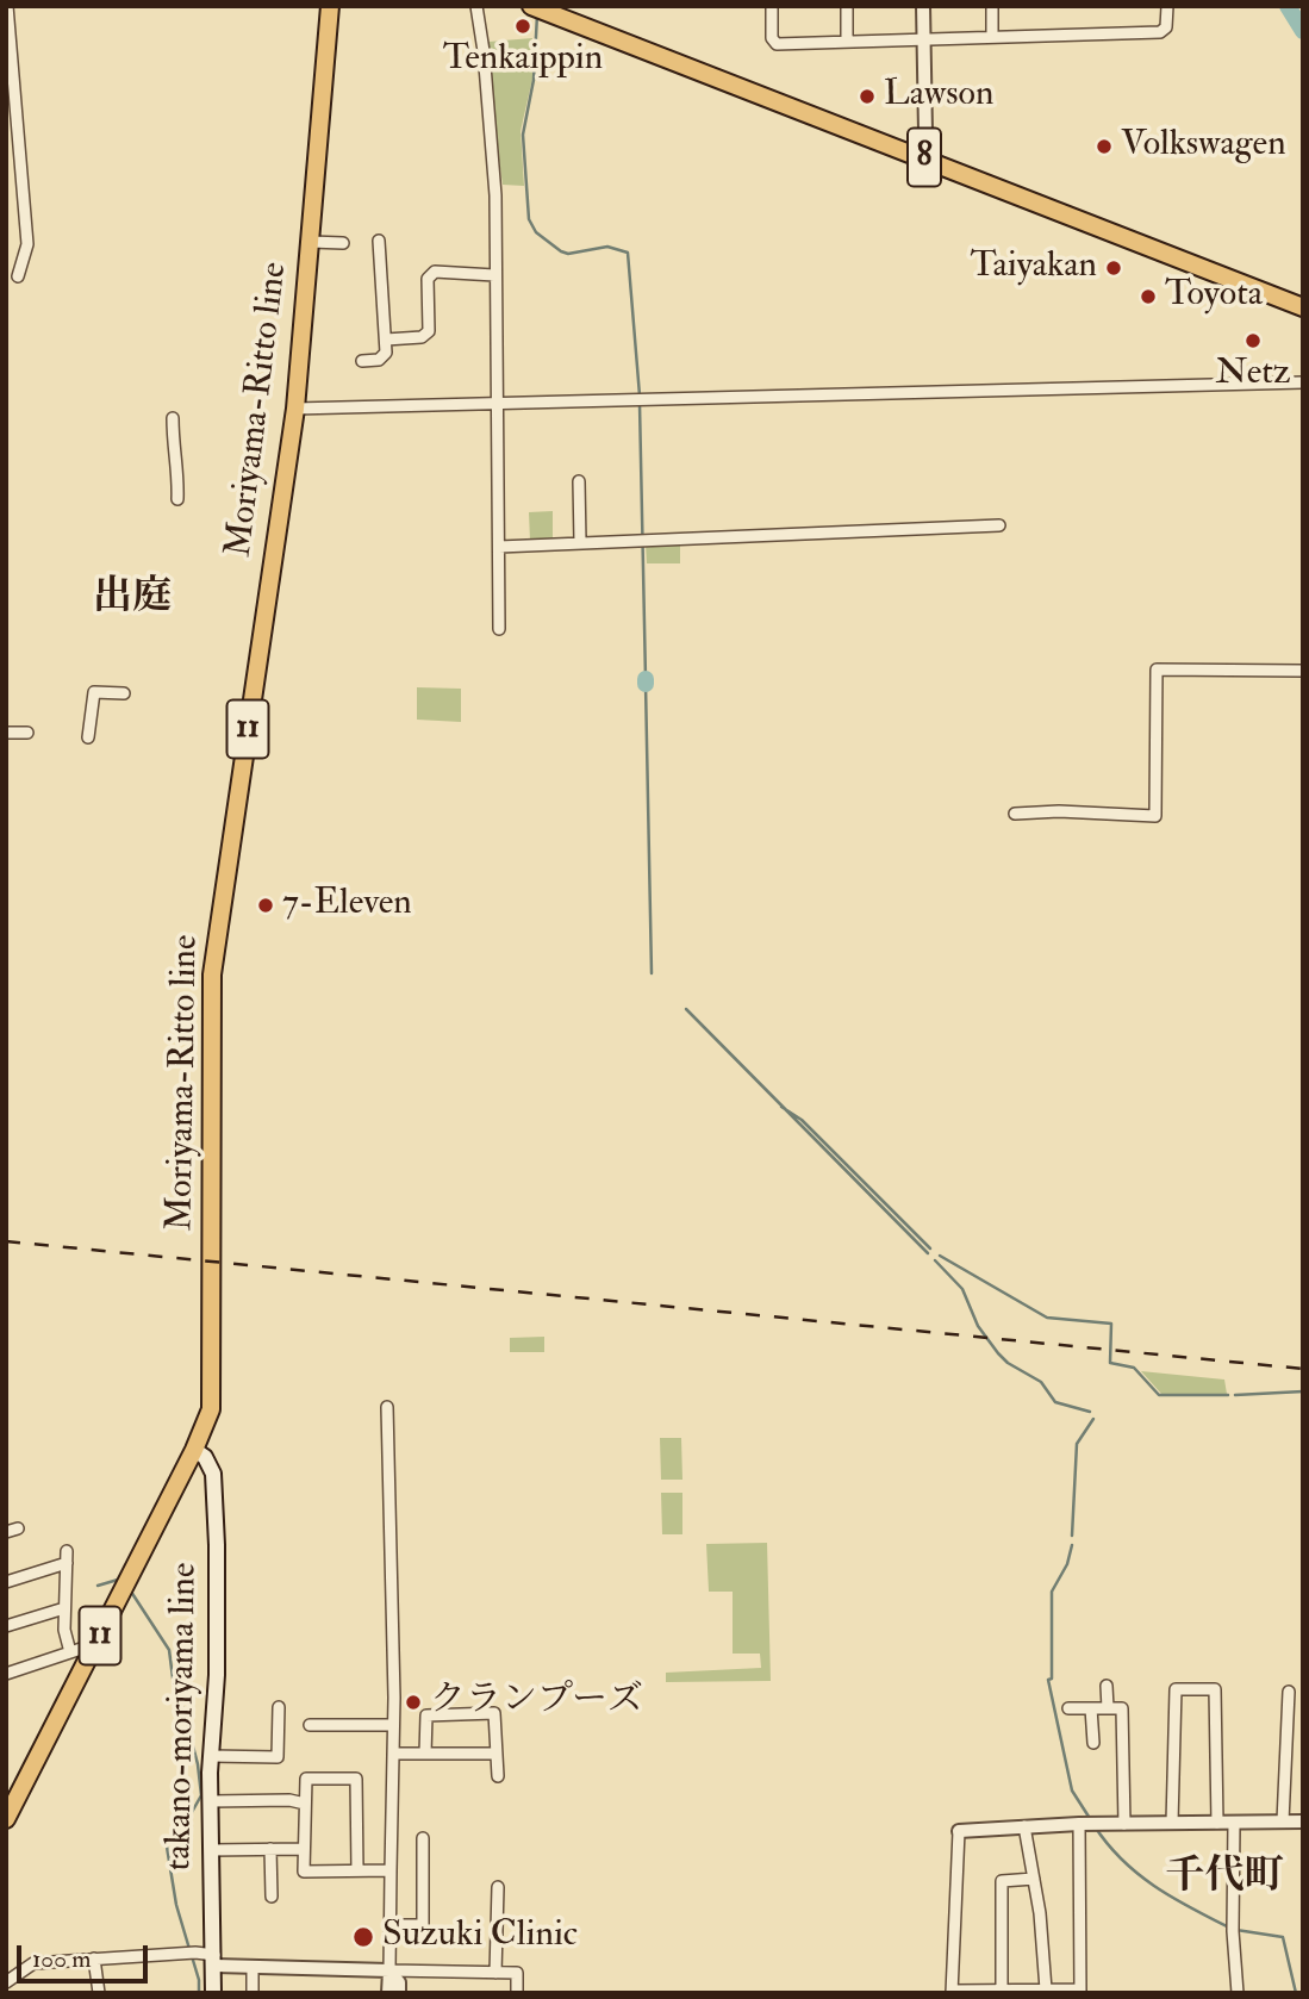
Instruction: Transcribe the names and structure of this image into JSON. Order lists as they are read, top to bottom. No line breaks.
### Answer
{"streets":{"main road":["8","Moriyama-Ritto line","11","takano-moriyama line"]},"crossings":[["Moriyama-Ritto line","takano-moriyama line"]],"districts":["出庭","千代町"],"places":["Tenkaippin","Lawson","Volkswagen","Taiyakan","Toyota","Netz","7-Eleven","クランプーズ","Suzuki Clinic"],"scale_bar":"100 m"}
